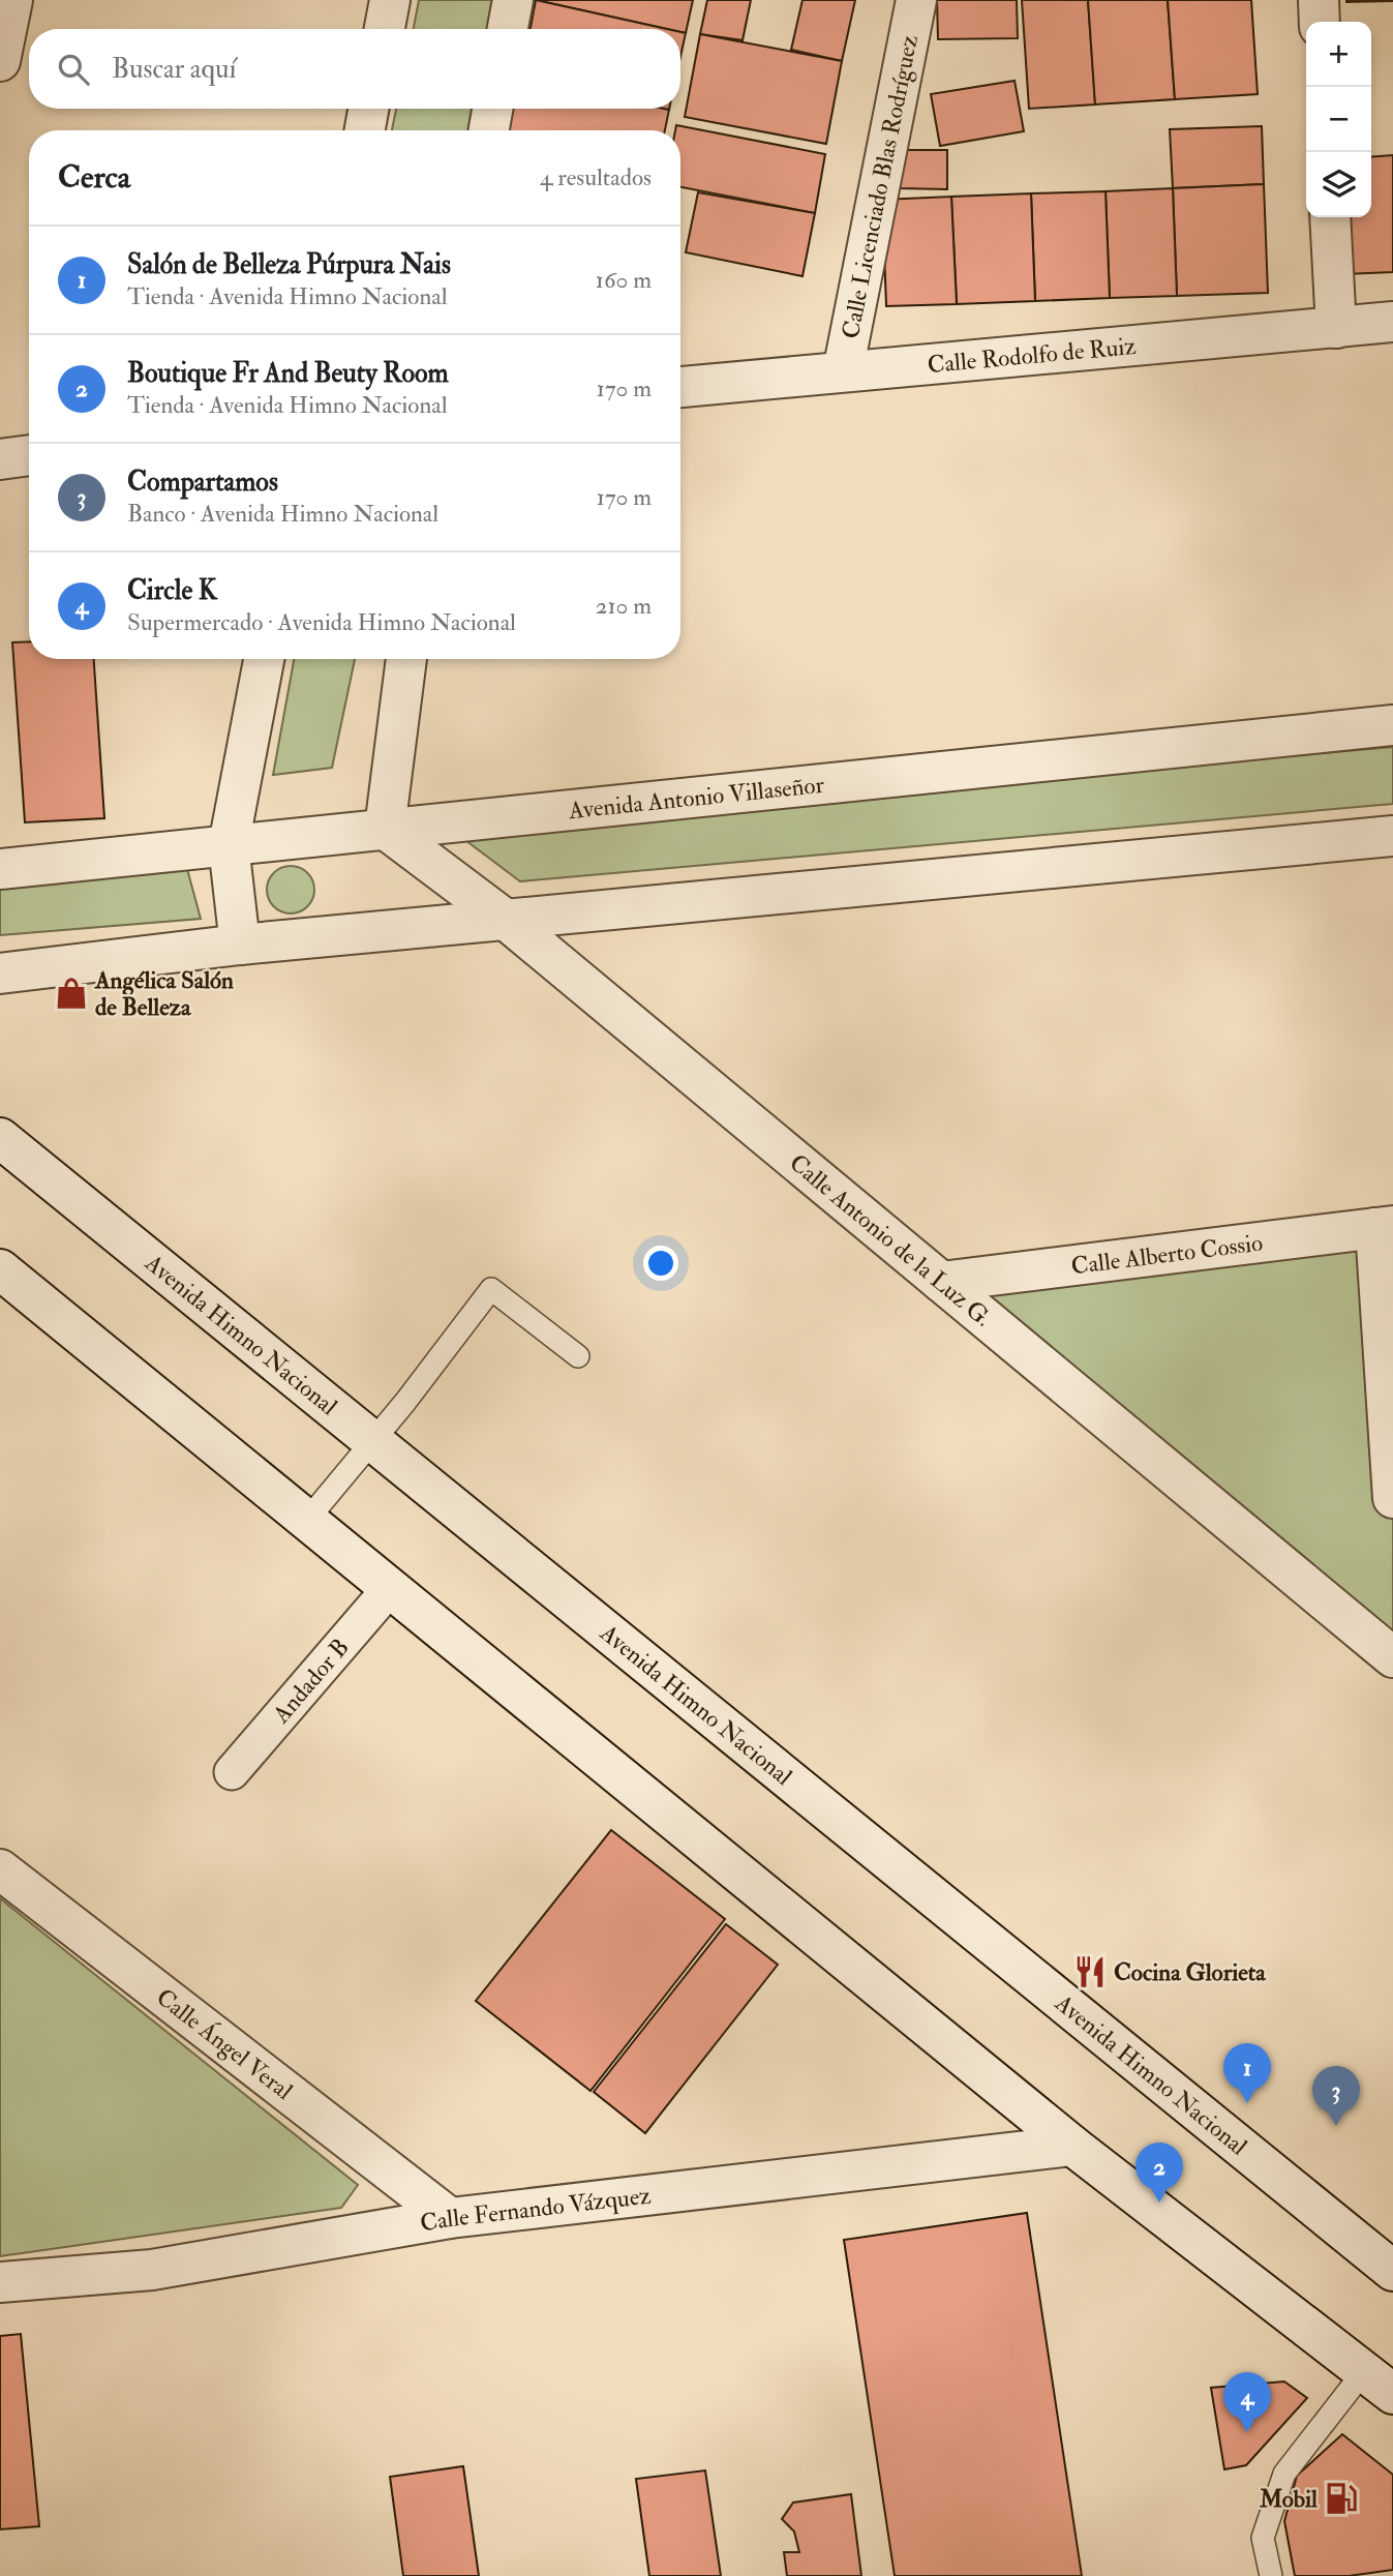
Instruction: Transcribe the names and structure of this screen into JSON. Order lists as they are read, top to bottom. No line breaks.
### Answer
{"streets":{"street":["Calle Licenciado Blas Rodríguez","Calle Rodolfo de Ruiz","Avenida Antonio Villaseñor","Calle Antonio de la Luz G.","Calle Alberto Cossio","Avenida Himno Nacional","Andador B","Calle Ángel Veral","Calle Fernando Vázquez"]},"crossings":[["Calle Licenciado Blas Rodríguez","Calle Rodolfo de Ruiz"],["Avenida Antonio Villaseñor","Calle Antonio de la Luz G."],["Calle Antonio de la Luz G.","Calle Alberto Cossio"],["Calle Ángel Veral","Calle Fernando Vázquez"]],"places":{"shop":["Angélica Salón de Belleza"],"restaurant":["Cocina Glorieta"],"fuel station":["Mobil"]},"page":{"map_buttons":["+","−"],"search":"Buscar aquí","heading":["Cerca","4 resultados"],"list":[{"mark":"1","name":"Salón de Belleza Púrpura Nais","note":"Tienda · Avenida Himno Nacional","value":"160 m"},{"mark":"2","name":"Boutique Fr And Beuty Room","note":"Tienda · Avenida Himno Nacional","value":"170 m"},{"mark":"3","name":"Compartamos","note":"Banco · Avenida Himno Nacional","value":"170 m"},{"mark":"4","name":"Circle K","note":"Supermercado · Avenida Himno Nacional","value":"210 m"}],"pins":["1","3","2","4"]}}
